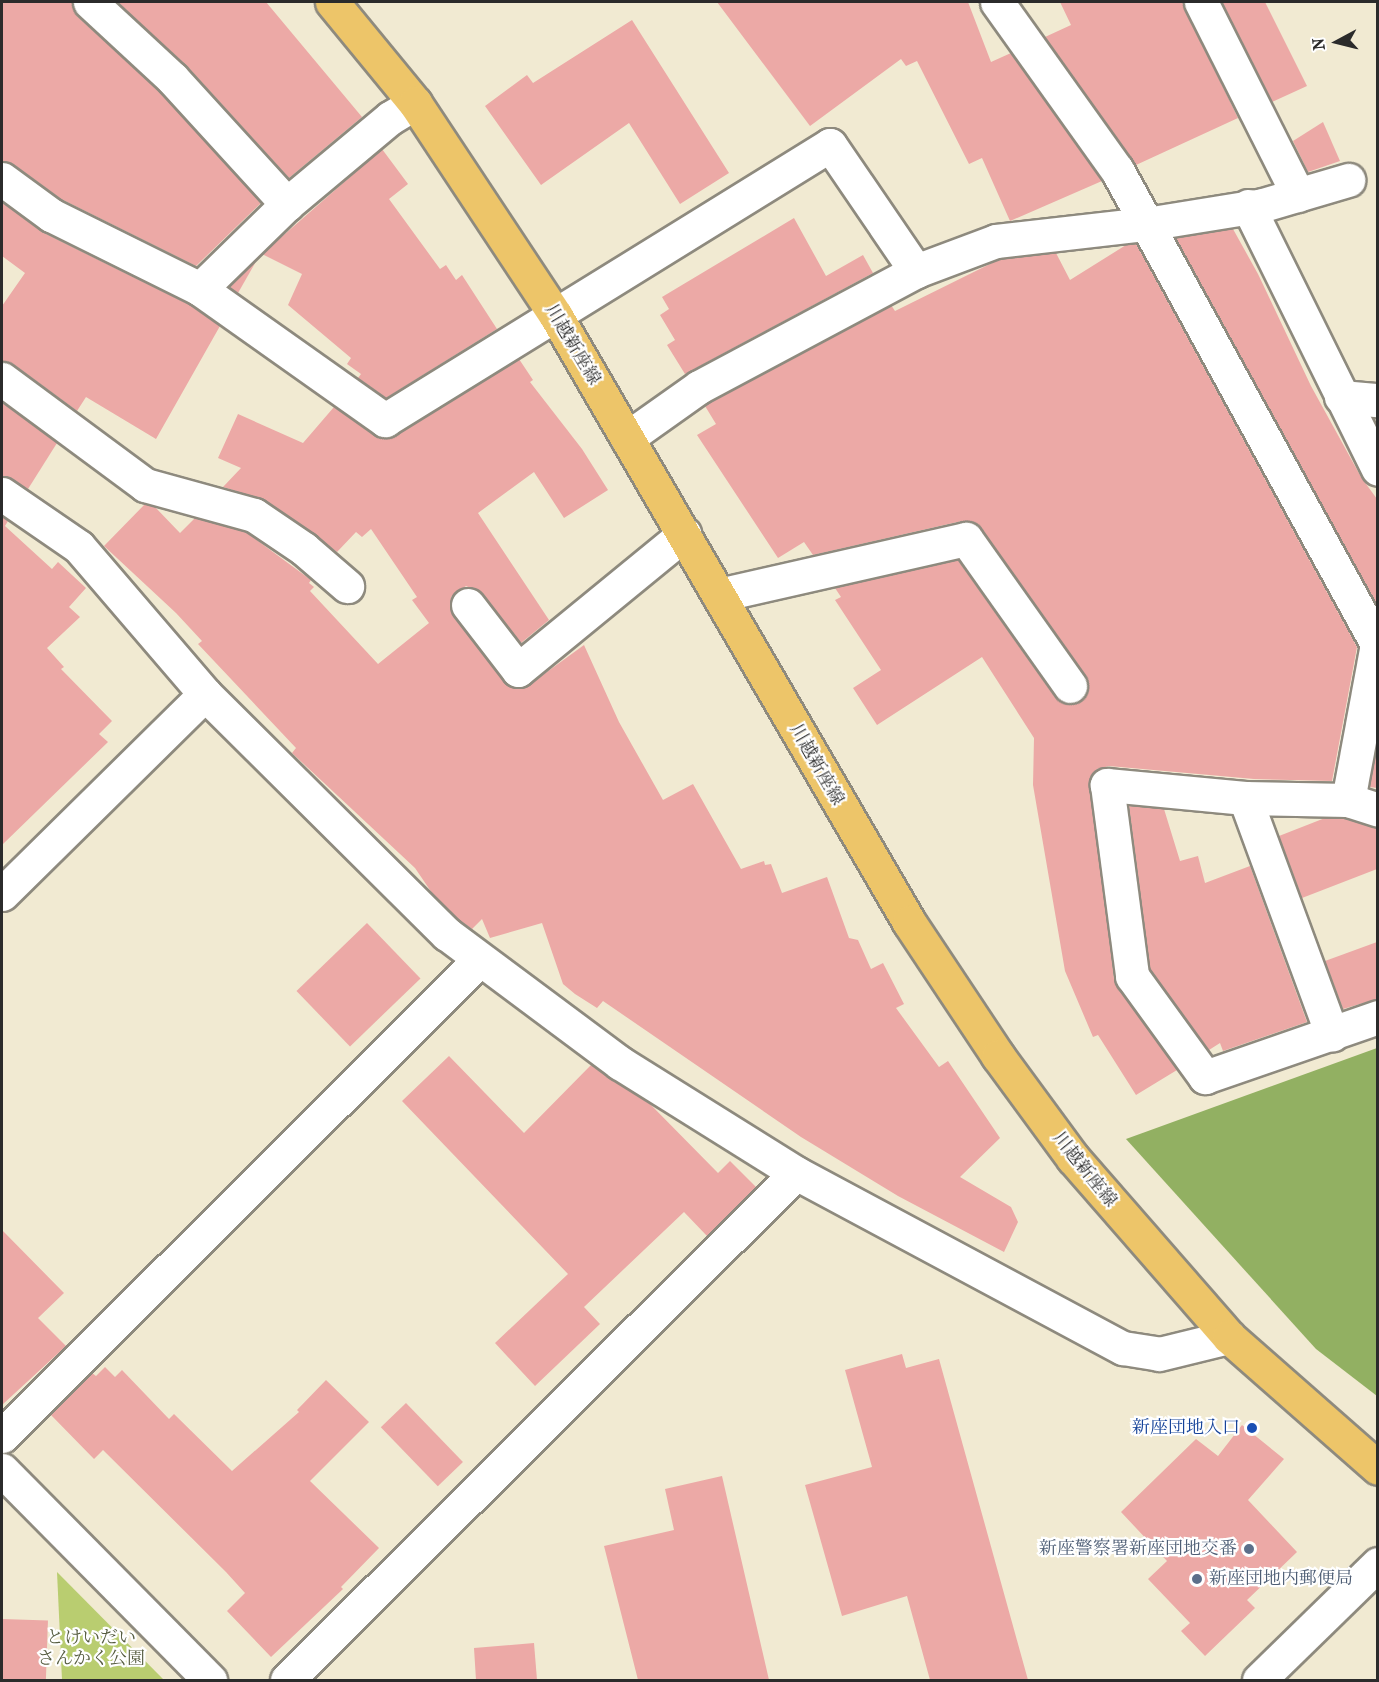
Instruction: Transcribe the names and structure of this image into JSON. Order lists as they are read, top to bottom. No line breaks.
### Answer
{"streets":{"main road":["川越新座線"]},"parks":["とけいだい さんかく公園"],"places":["新座団地入口","新座警察署新座団地交番","新座団地内郵便局"],"north":"left"}
